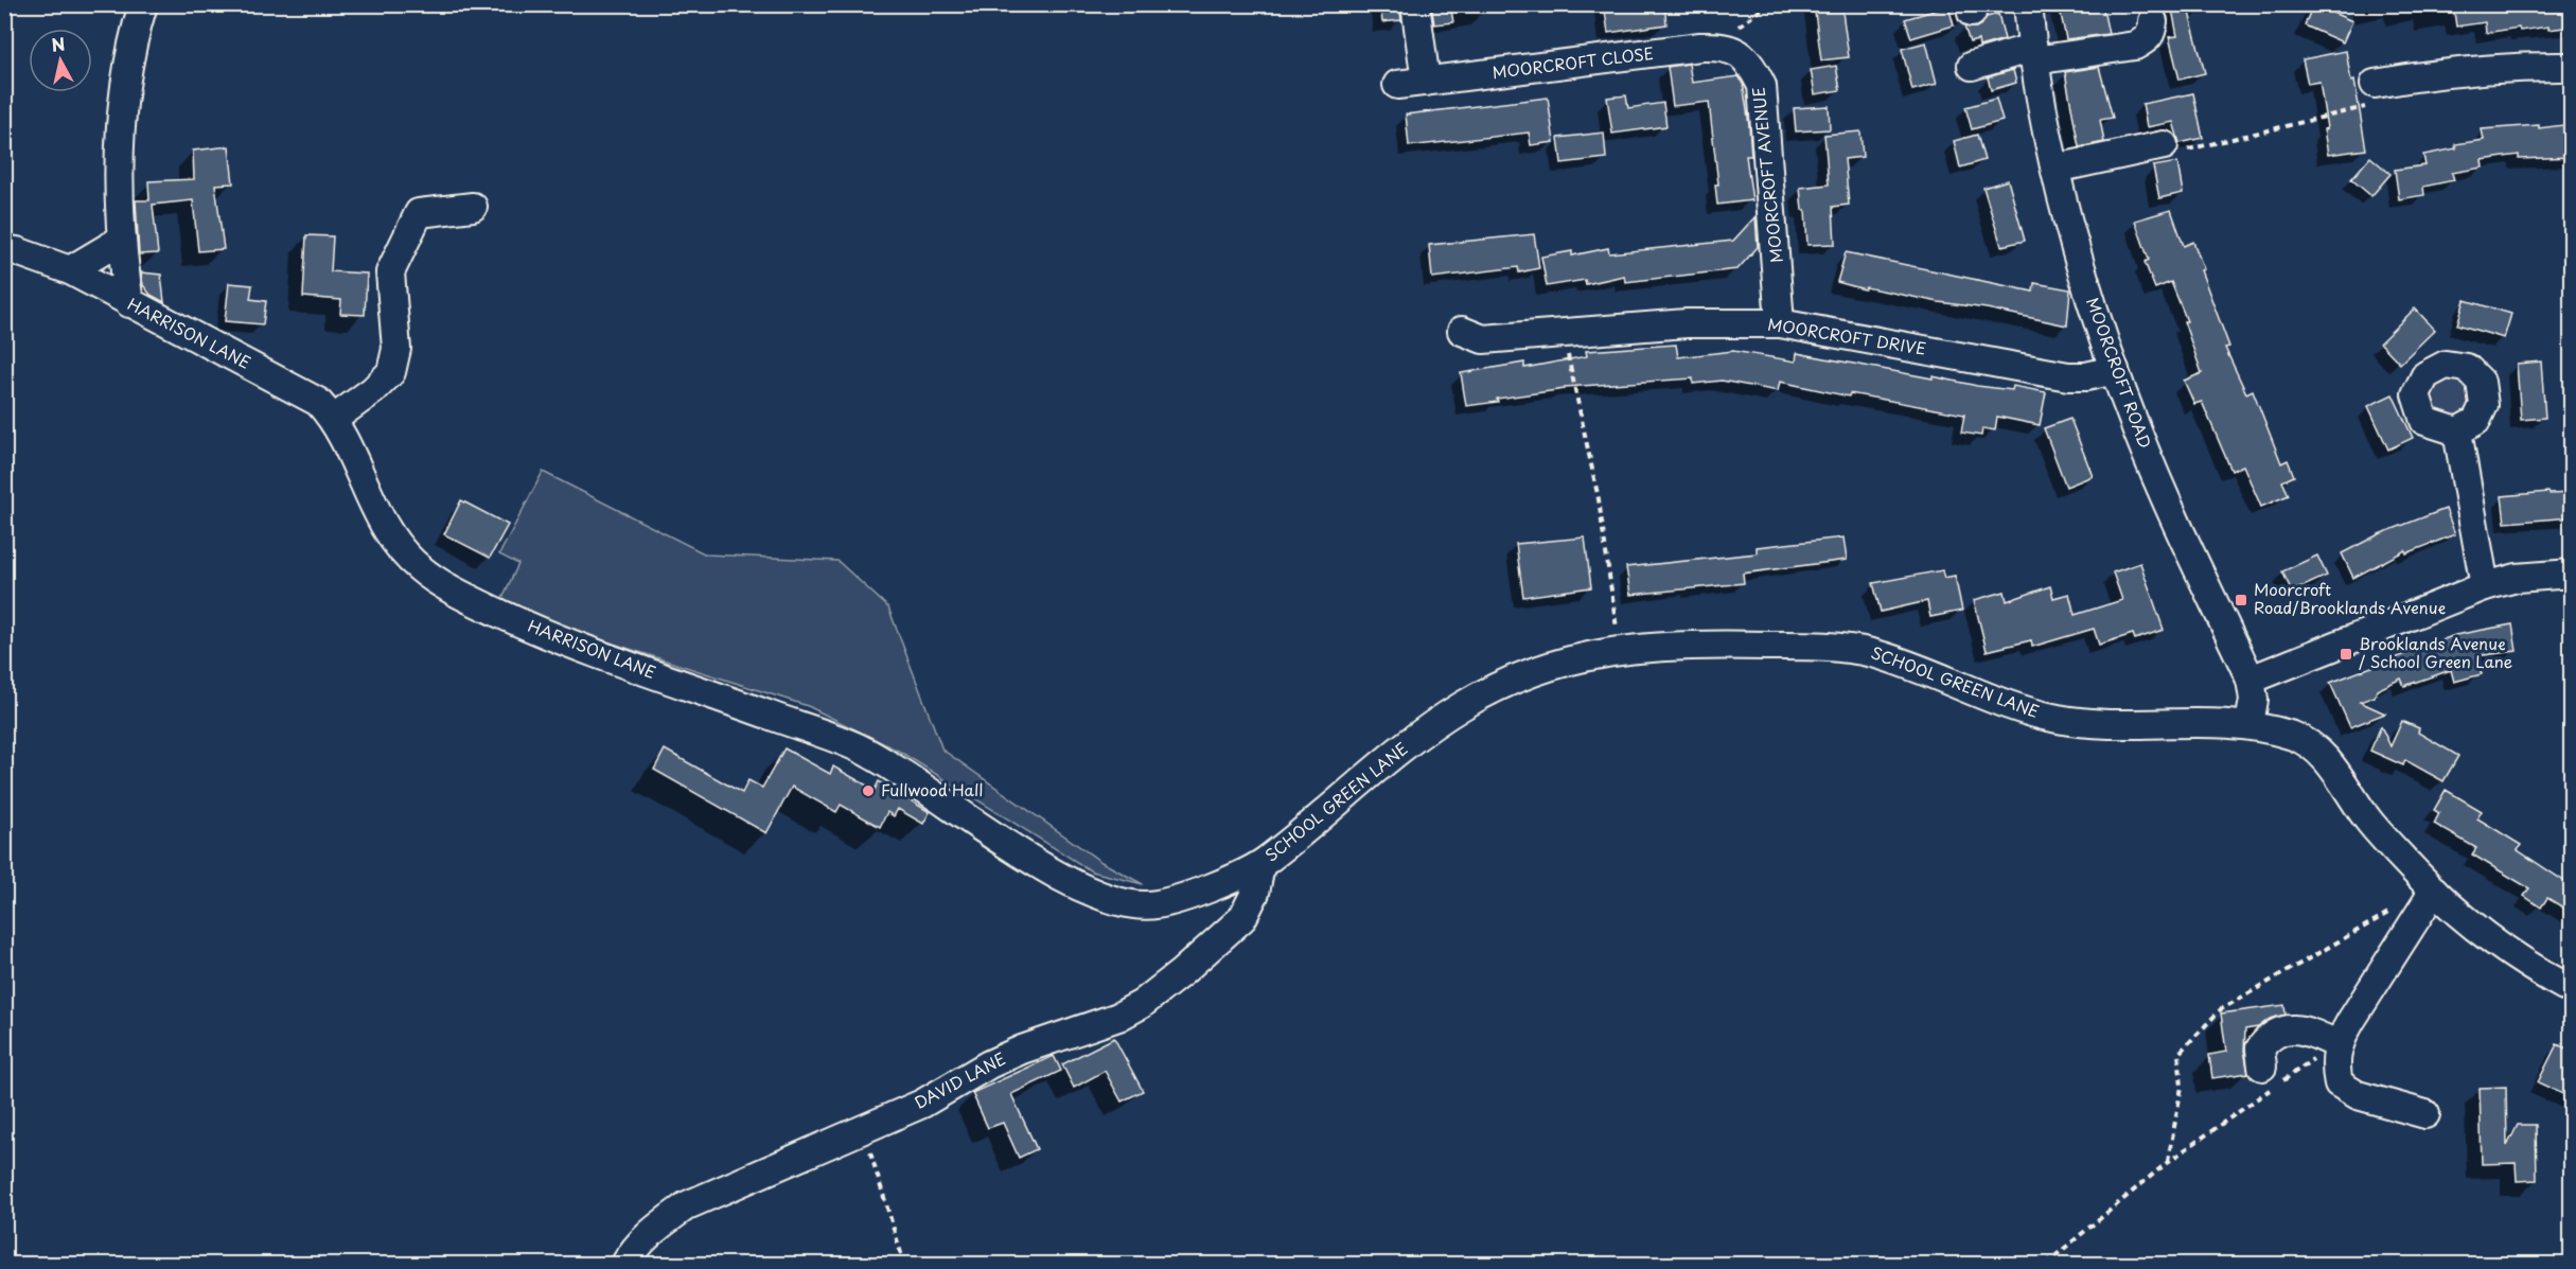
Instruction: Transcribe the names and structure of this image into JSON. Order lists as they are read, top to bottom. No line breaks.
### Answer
{"streets":{"street":["MOORCROFT CLOSE","MOORCROFT AVENUE","HARRISON LANE","MOORCROFT DRIVE","MOORCROFT ROAD","SCHOOL GREEN LANE","DAVID LANE"]},"crossings":[["MOORCROFT CLOSE","MOORCROFT AVENUE"],["MOORCROFT AVENUE","MOORCROFT DRIVE"],["HARRISON LANE","SCHOOL GREEN LANE"],["HARRISON LANE","DAVID LANE"],["MOORCROFT DRIVE","MOORCROFT ROAD"],["MOORCROFT ROAD","SCHOOL GREEN LANE"],["SCHOOL GREEN LANE","DAVID LANE"]],"places":{"transit":["Moorcroft Road/Brooklands Avenue","Brooklands Avenue / School Green Lane"],"other":["Fullwood Hall"]},"north":"top"}
